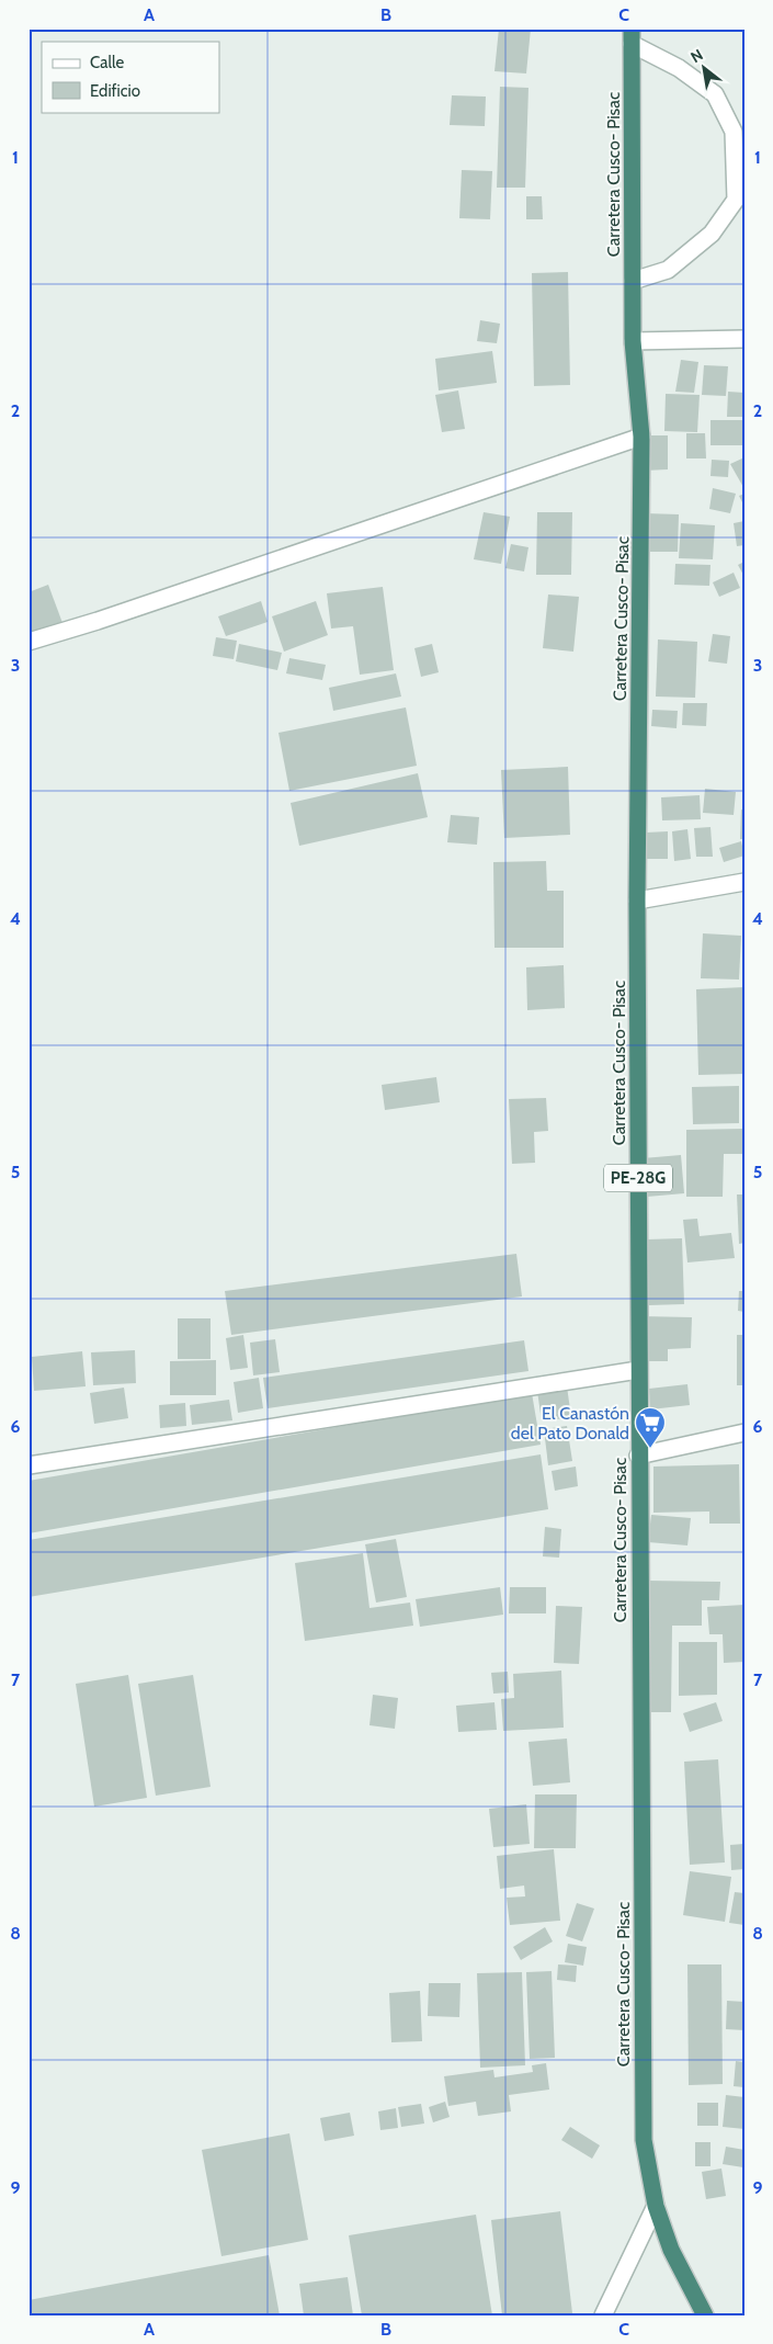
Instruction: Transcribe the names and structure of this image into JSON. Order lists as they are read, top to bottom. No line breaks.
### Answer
{"streets":{"highway":["Carretera Cusco- Pisac","PE-28G"]},"places":{"supermarket":["El Canastón del Pato Donald"]},"legend":["Calle","Edificio"],"north":"top left","grid":{"columns":["A","B","C"],"rows":["1","2","3","4","5","6","7","8","9"]}}
